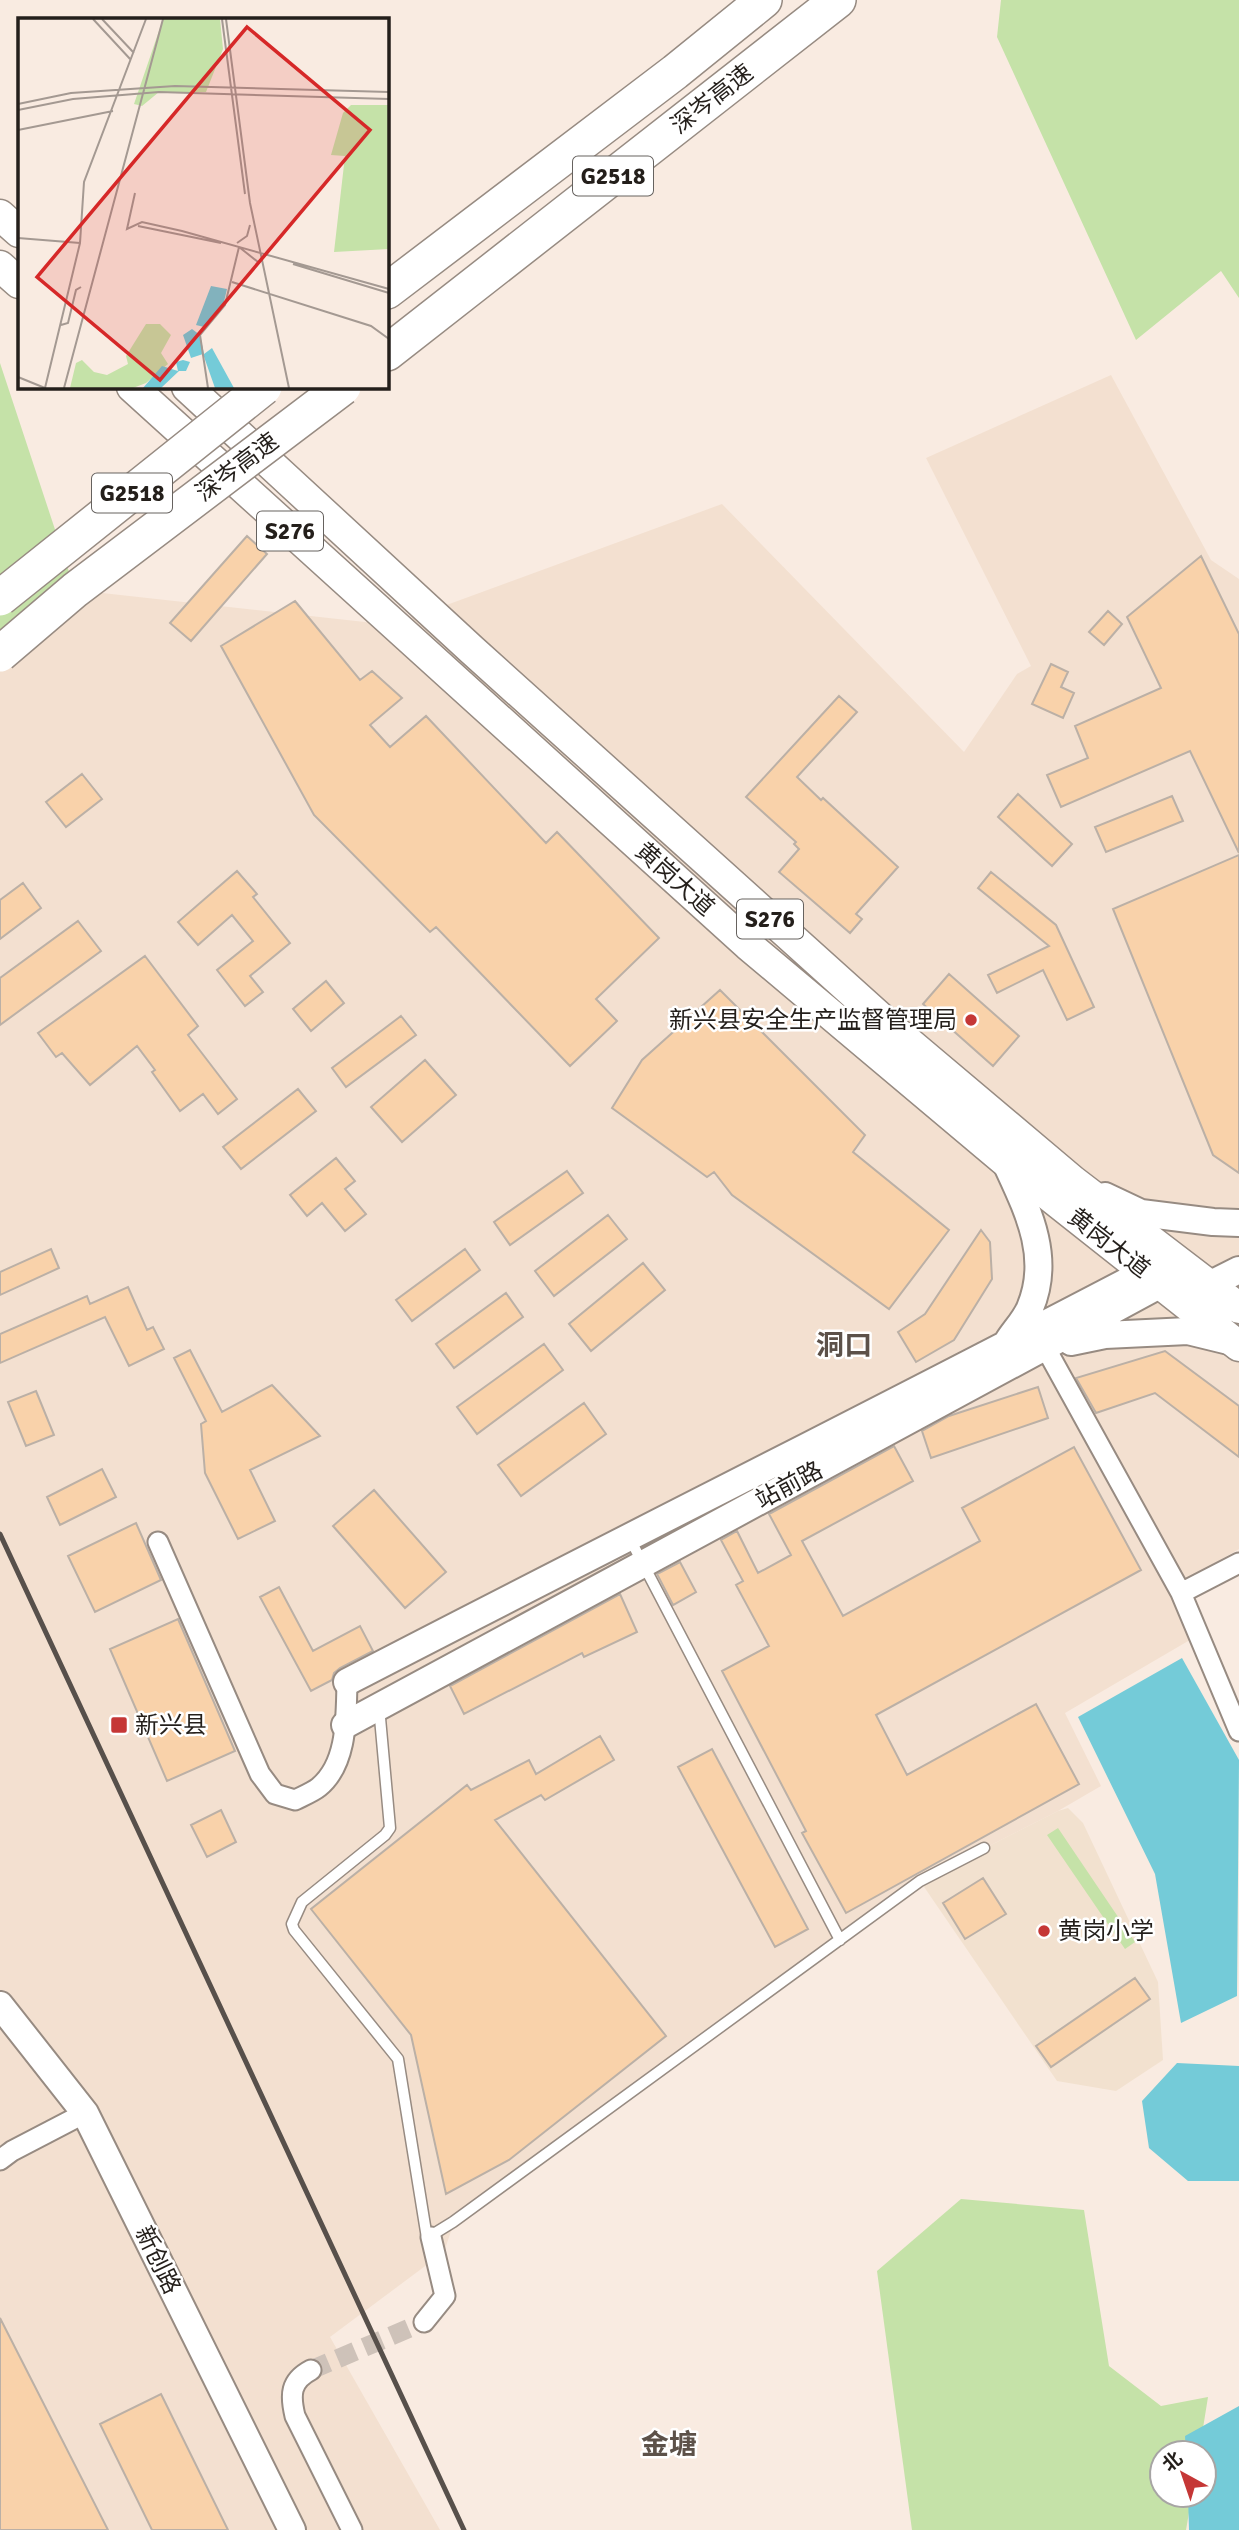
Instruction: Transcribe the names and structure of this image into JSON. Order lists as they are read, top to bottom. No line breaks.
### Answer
{"streets":{"highway":["深岑高速","G2518"],"main road":["S276","黄岗大道"],"street":["站前路","新创路"]},"crossings":[["黄岗大道","站前路"]],"districts":["洞口","金塘"],"places":{"other":["新兴县安全生产监督管理局","黄岗小学"],"transit":["新兴县"]},"north":"top left"}
